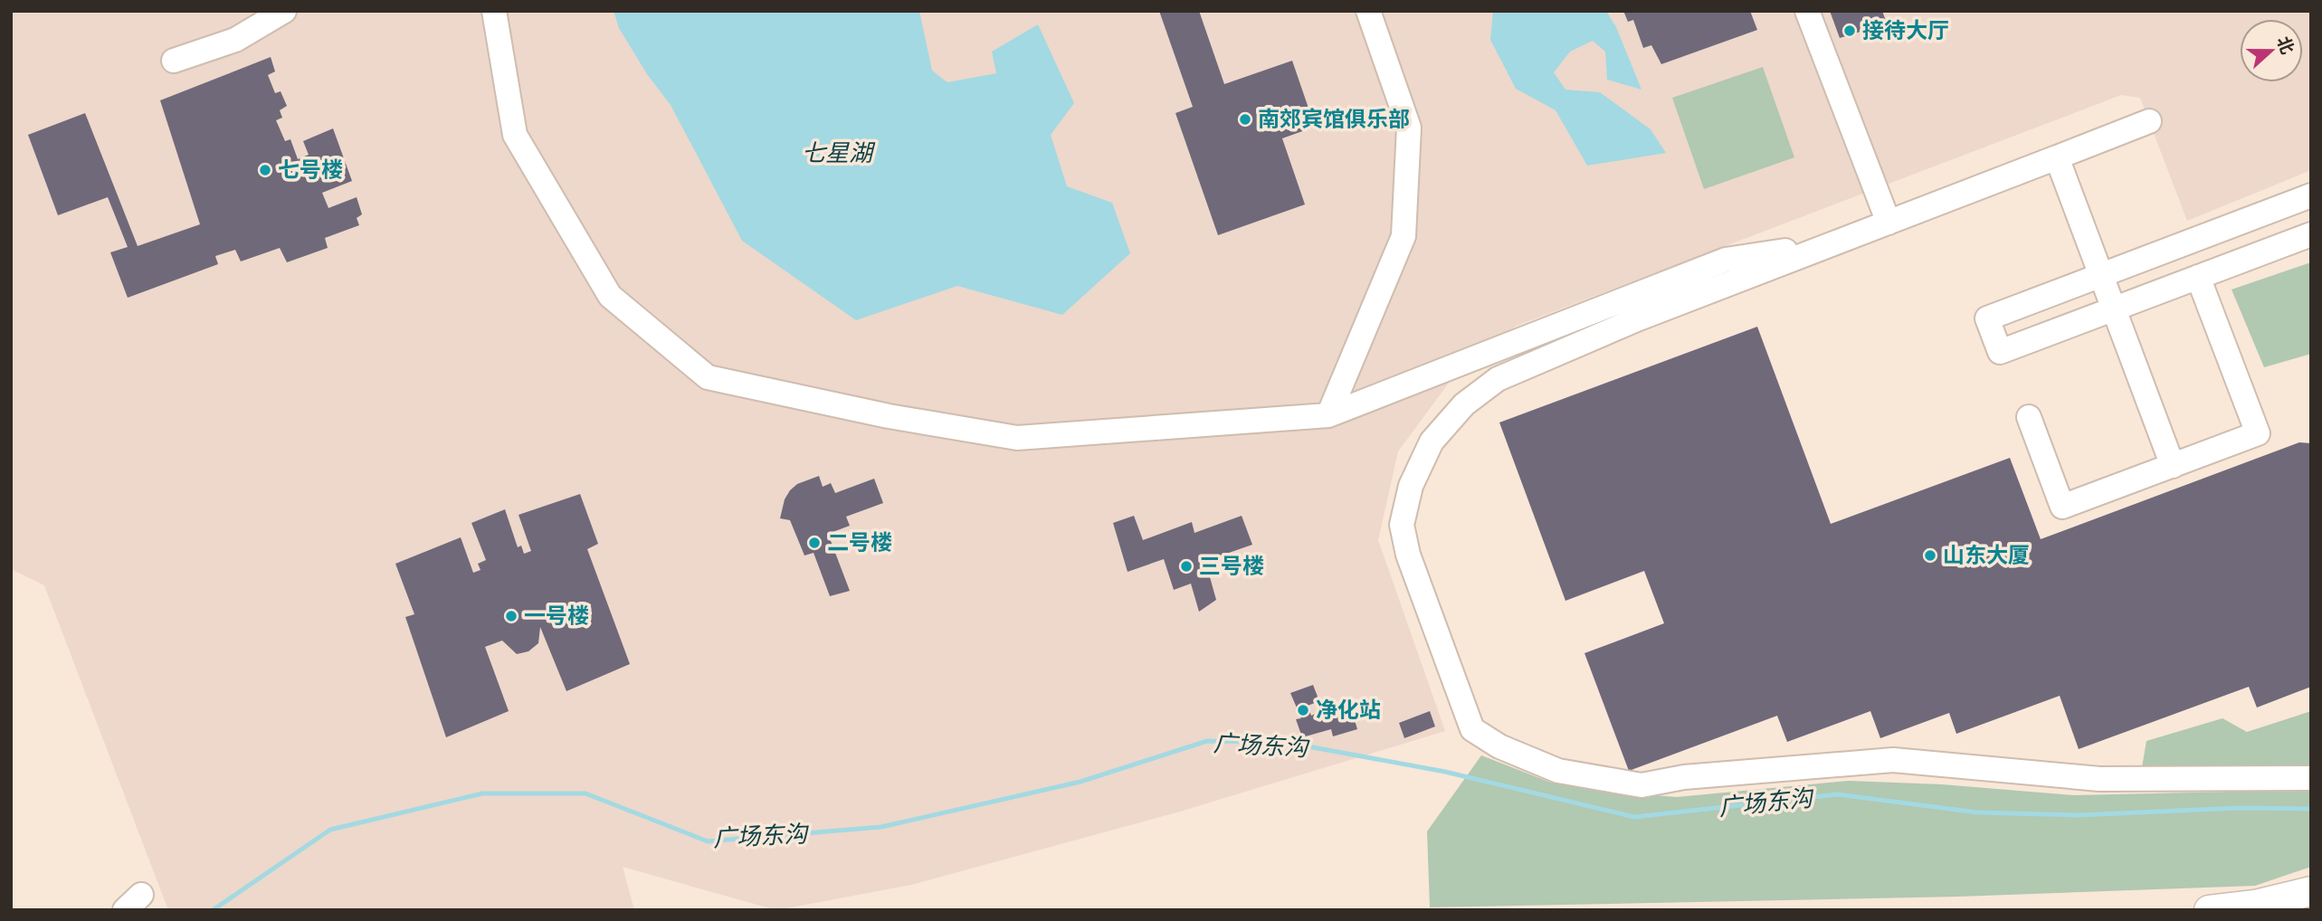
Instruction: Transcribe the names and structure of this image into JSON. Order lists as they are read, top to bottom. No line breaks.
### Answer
{"water":["七星湖","广场东沟"],"places":["接待大厅","南郊宾馆俱乐部","七号楼","二号楼","山东大厦","三号楼","一号楼","净化站"],"north":"right"}
